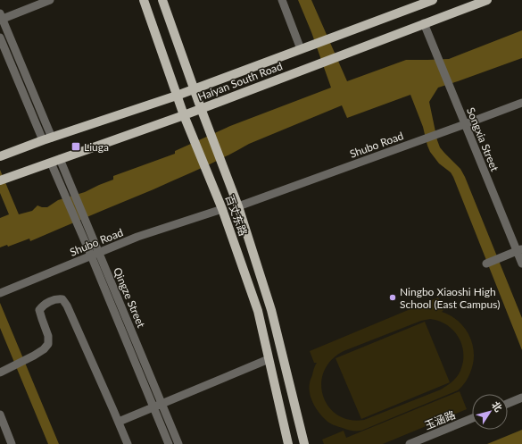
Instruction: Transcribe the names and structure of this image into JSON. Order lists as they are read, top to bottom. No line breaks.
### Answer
{"streets":{"main road":["Haiyan South Road","百丈东路"],"street":["Songxia Street","Shubo Road","Qingze Street","玉涵路"]},"crossings":[["Haiyan South Road","Songxia Street"],["Haiyan South Road","百丈东路"],["Haiyan South Road","Qingze Street"],["Songxia Street","Shubo Road"],["Shubo Road","百丈东路"],["Shubo Road","Qingze Street"]],"places":{"transit":["Liuga"],"other":["Ningbo Xiaoshi High School (East Campus)"]},"north":"top right"}
